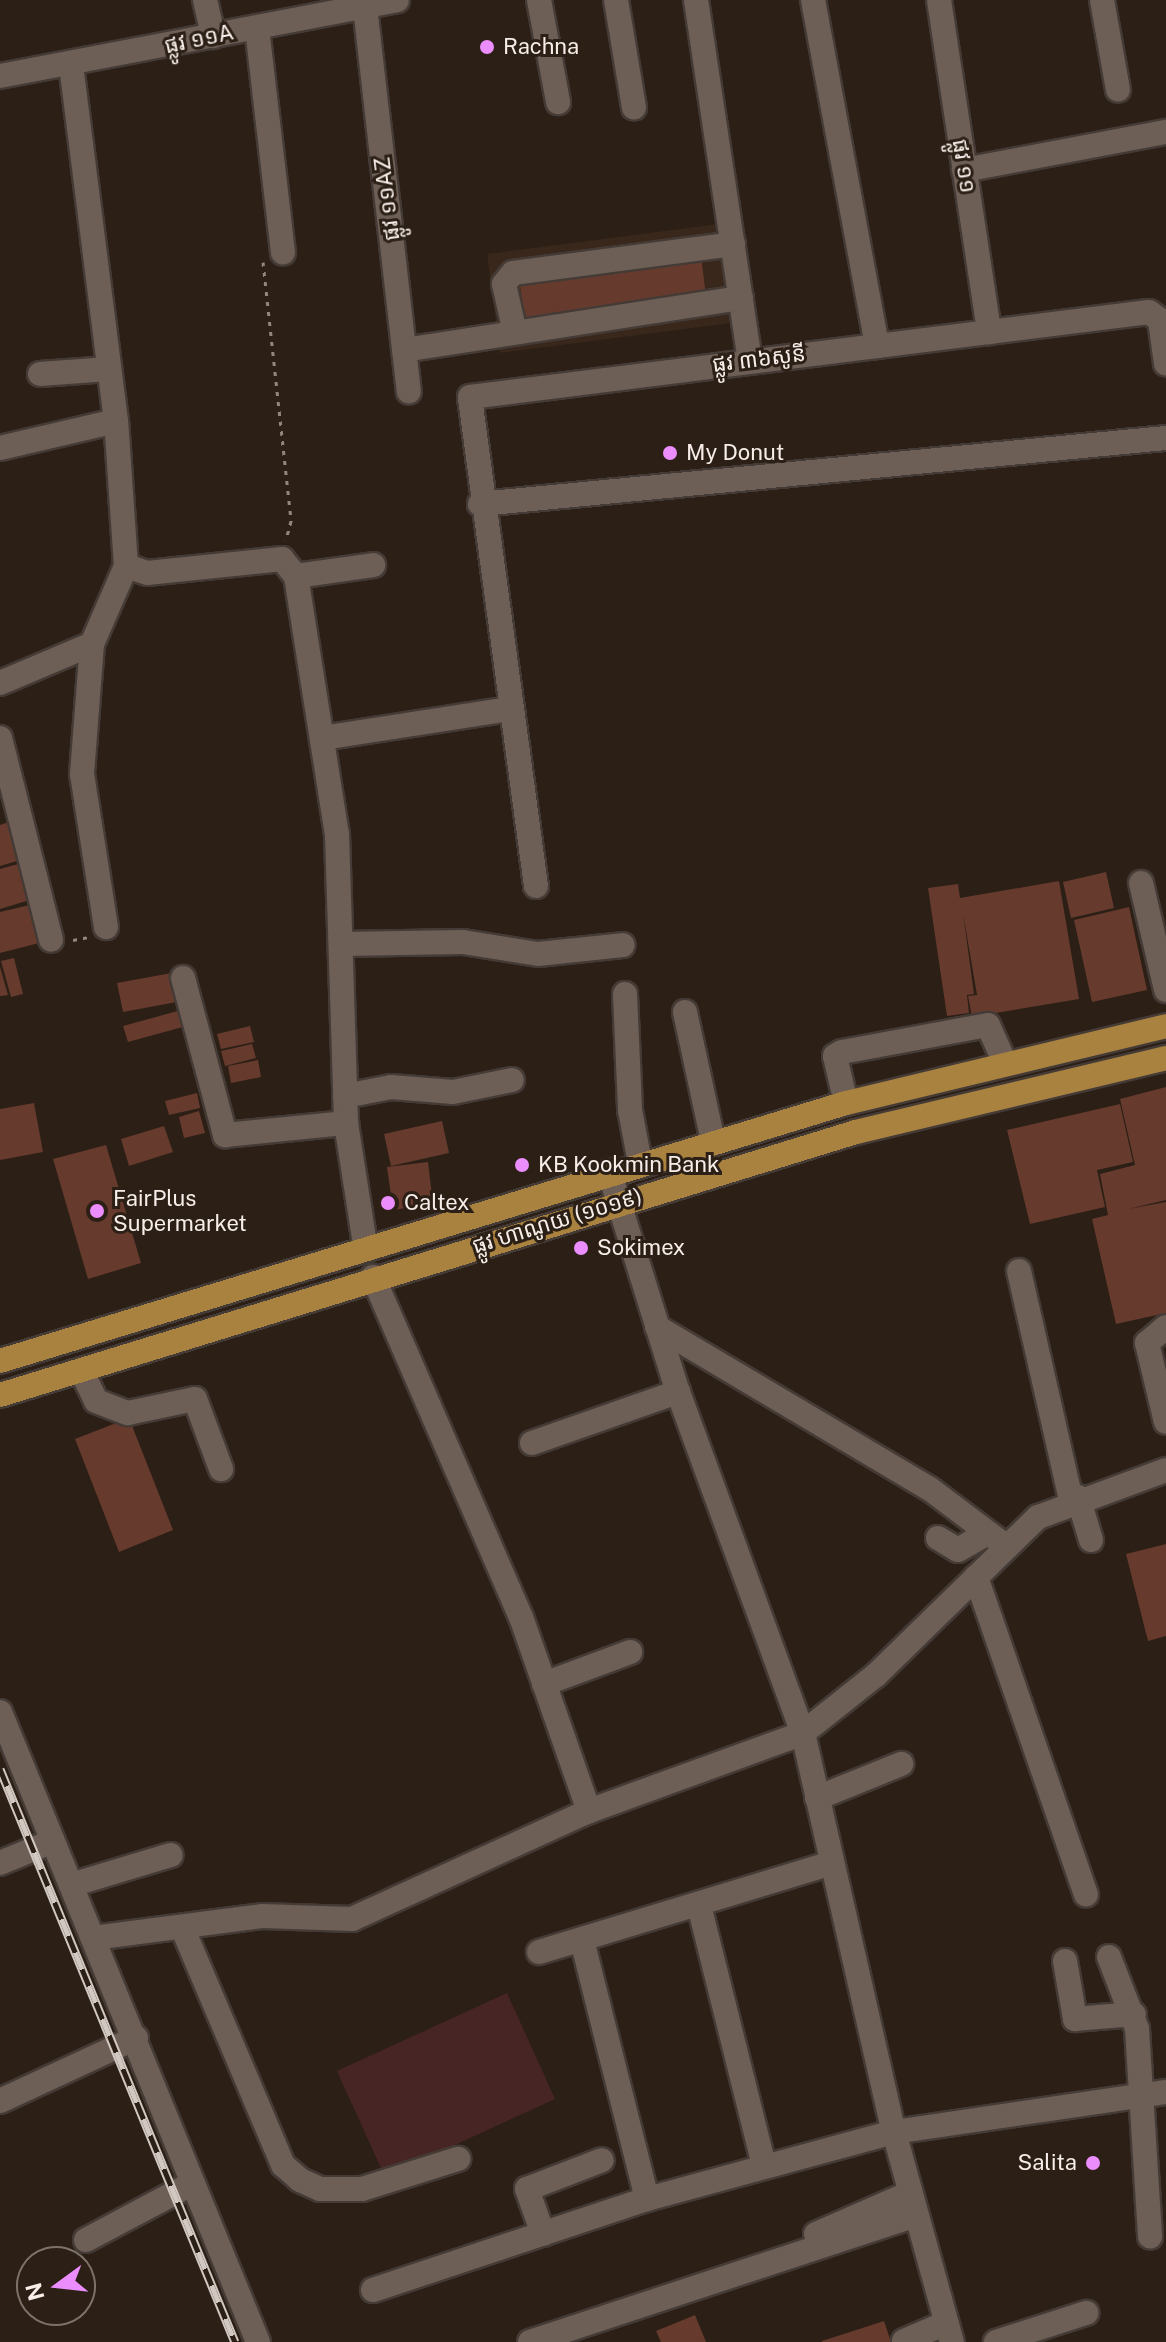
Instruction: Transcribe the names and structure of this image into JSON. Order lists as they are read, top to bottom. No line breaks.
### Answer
{"streets":{"main road":["ផ្លូវ ហាណូយ (១០១៩)"],"street":["ផ្លូវ ១១A","ផ្លូវ ១១","ផ្លូវ ១១AZ","ផ្លូវ ៣៦សូនី"]},"crossings":[["ផ្លូវ ១១A","ផ្លូវ ១១AZ"],["ផ្លូវ ១១","ផ្លូវ ៣៦សូនី"]],"places":["Rachna","My Donut","KB Kookmin Bank","Caltex","FairPlus Supermarket","Sokimex","Salita"],"north":"left"}
